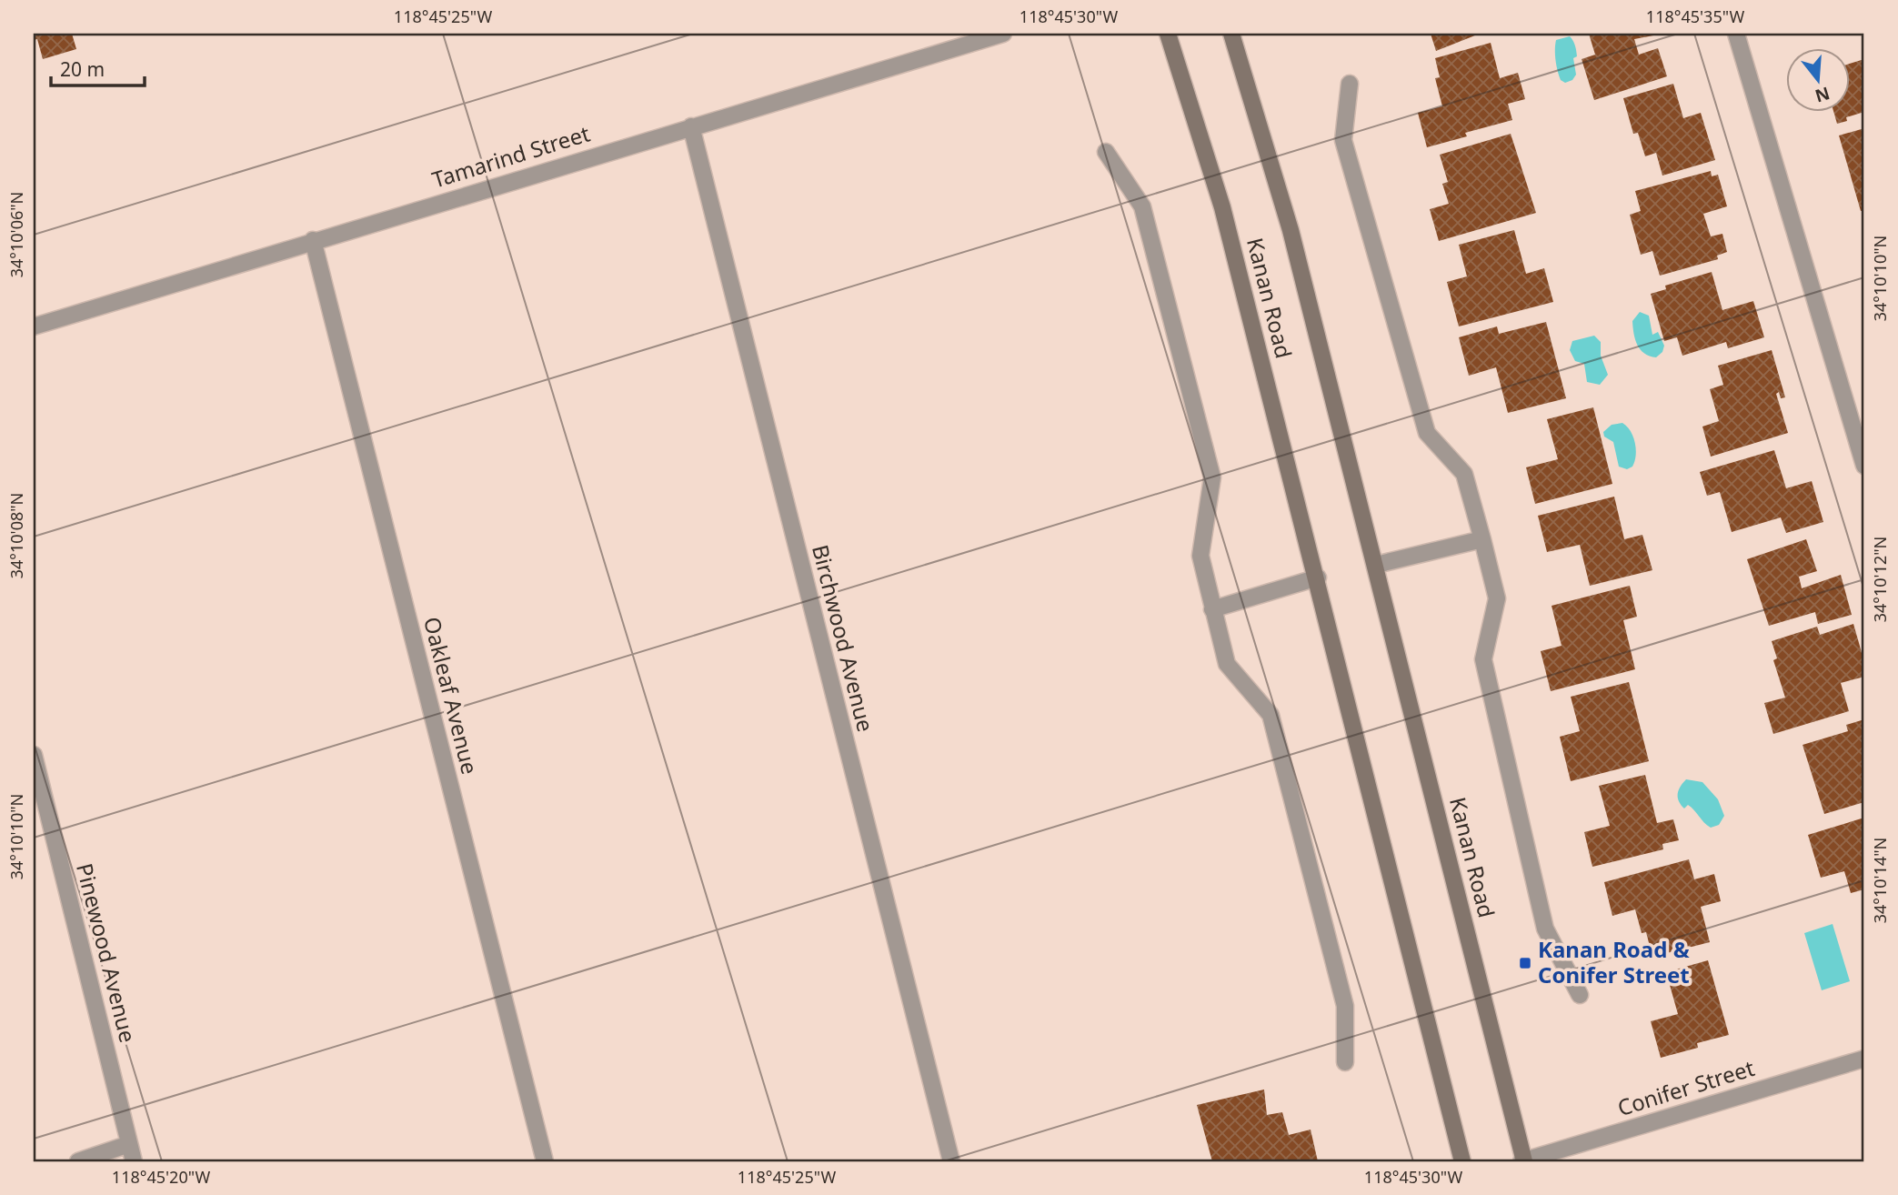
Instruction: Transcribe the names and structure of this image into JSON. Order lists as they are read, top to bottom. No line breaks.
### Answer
{"streets":{"main road":["Kanan Road"],"street":["Tamarind Street","Birchwood Avenue","Oakleaf Avenue","Pinewood Avenue","Conifer Street"]},"crossings":[["Tamarind Street","Birchwood Avenue"],["Tamarind Street","Oakleaf Avenue"],["Kanan Road","Conifer Street"]],"places":{"transit":["Kanan Road & Conifer Street"]},"scale_bar":"20 m","north":"bottom","coordinates":["118°45'25\"W","118°45'30\"W","118°45'35\"W","34°10'06\"N","34°10'10\"N","34°10'08\"N","34°10'12\"N","34°10'14\"N","118°45'20\"W"]}
